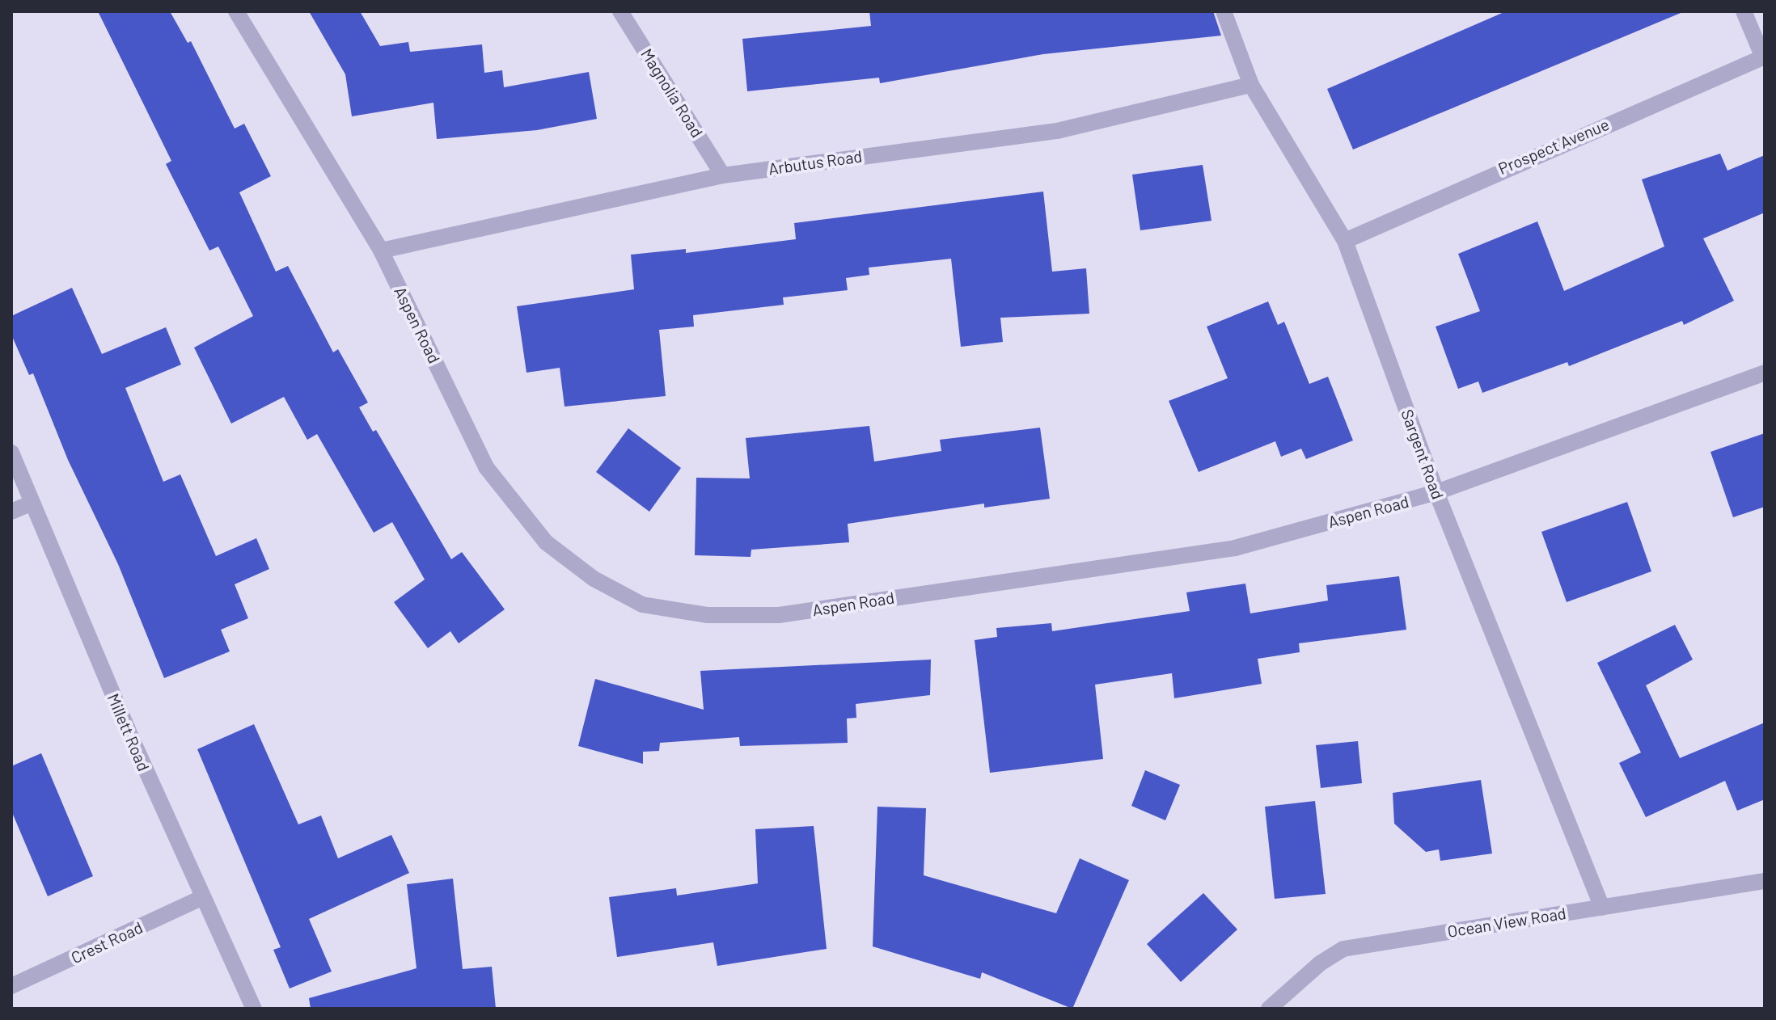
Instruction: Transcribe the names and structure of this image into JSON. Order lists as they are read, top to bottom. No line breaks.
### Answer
{"streets":{"street":["Magnolia Road","Prospect Avenue","Arbutus Road","Aspen Road","Sargent Road","Millett Road","Ocean View Road","Crest Road"]},"crossings":[["Magnolia Road","Arbutus Road"],["Prospect Avenue","Sargent Road"],["Arbutus Road","Aspen Road"],["Arbutus Road","Sargent Road"],["Aspen Road","Sargent Road"],["Sargent Road","Ocean View Road"],["Millett Road","Crest Road"]]}
